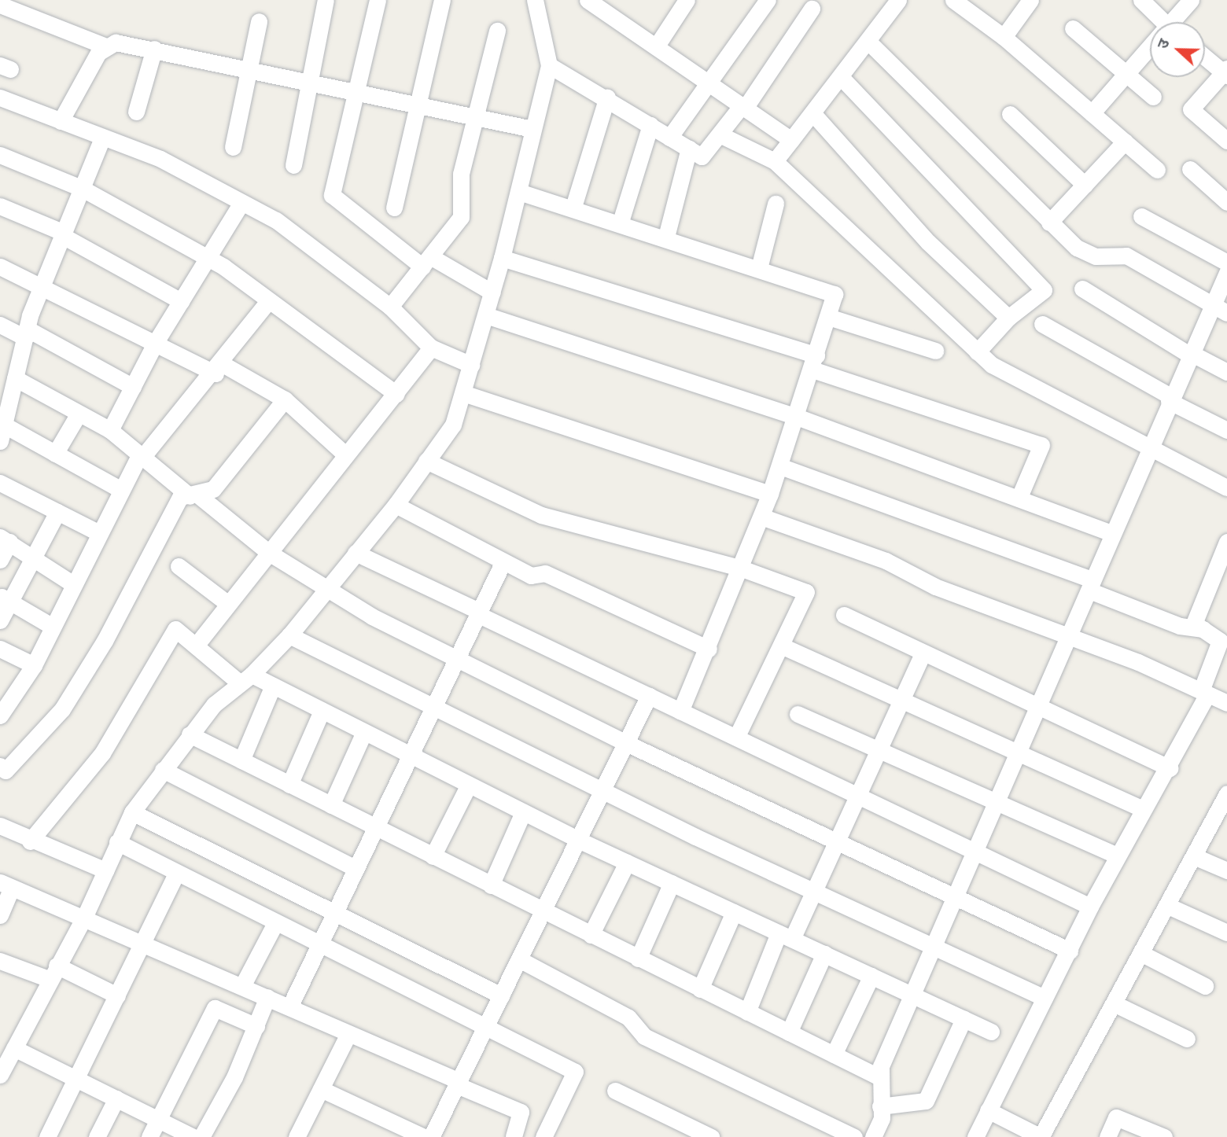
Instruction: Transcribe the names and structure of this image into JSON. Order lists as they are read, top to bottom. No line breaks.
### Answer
{"north":"left"}
